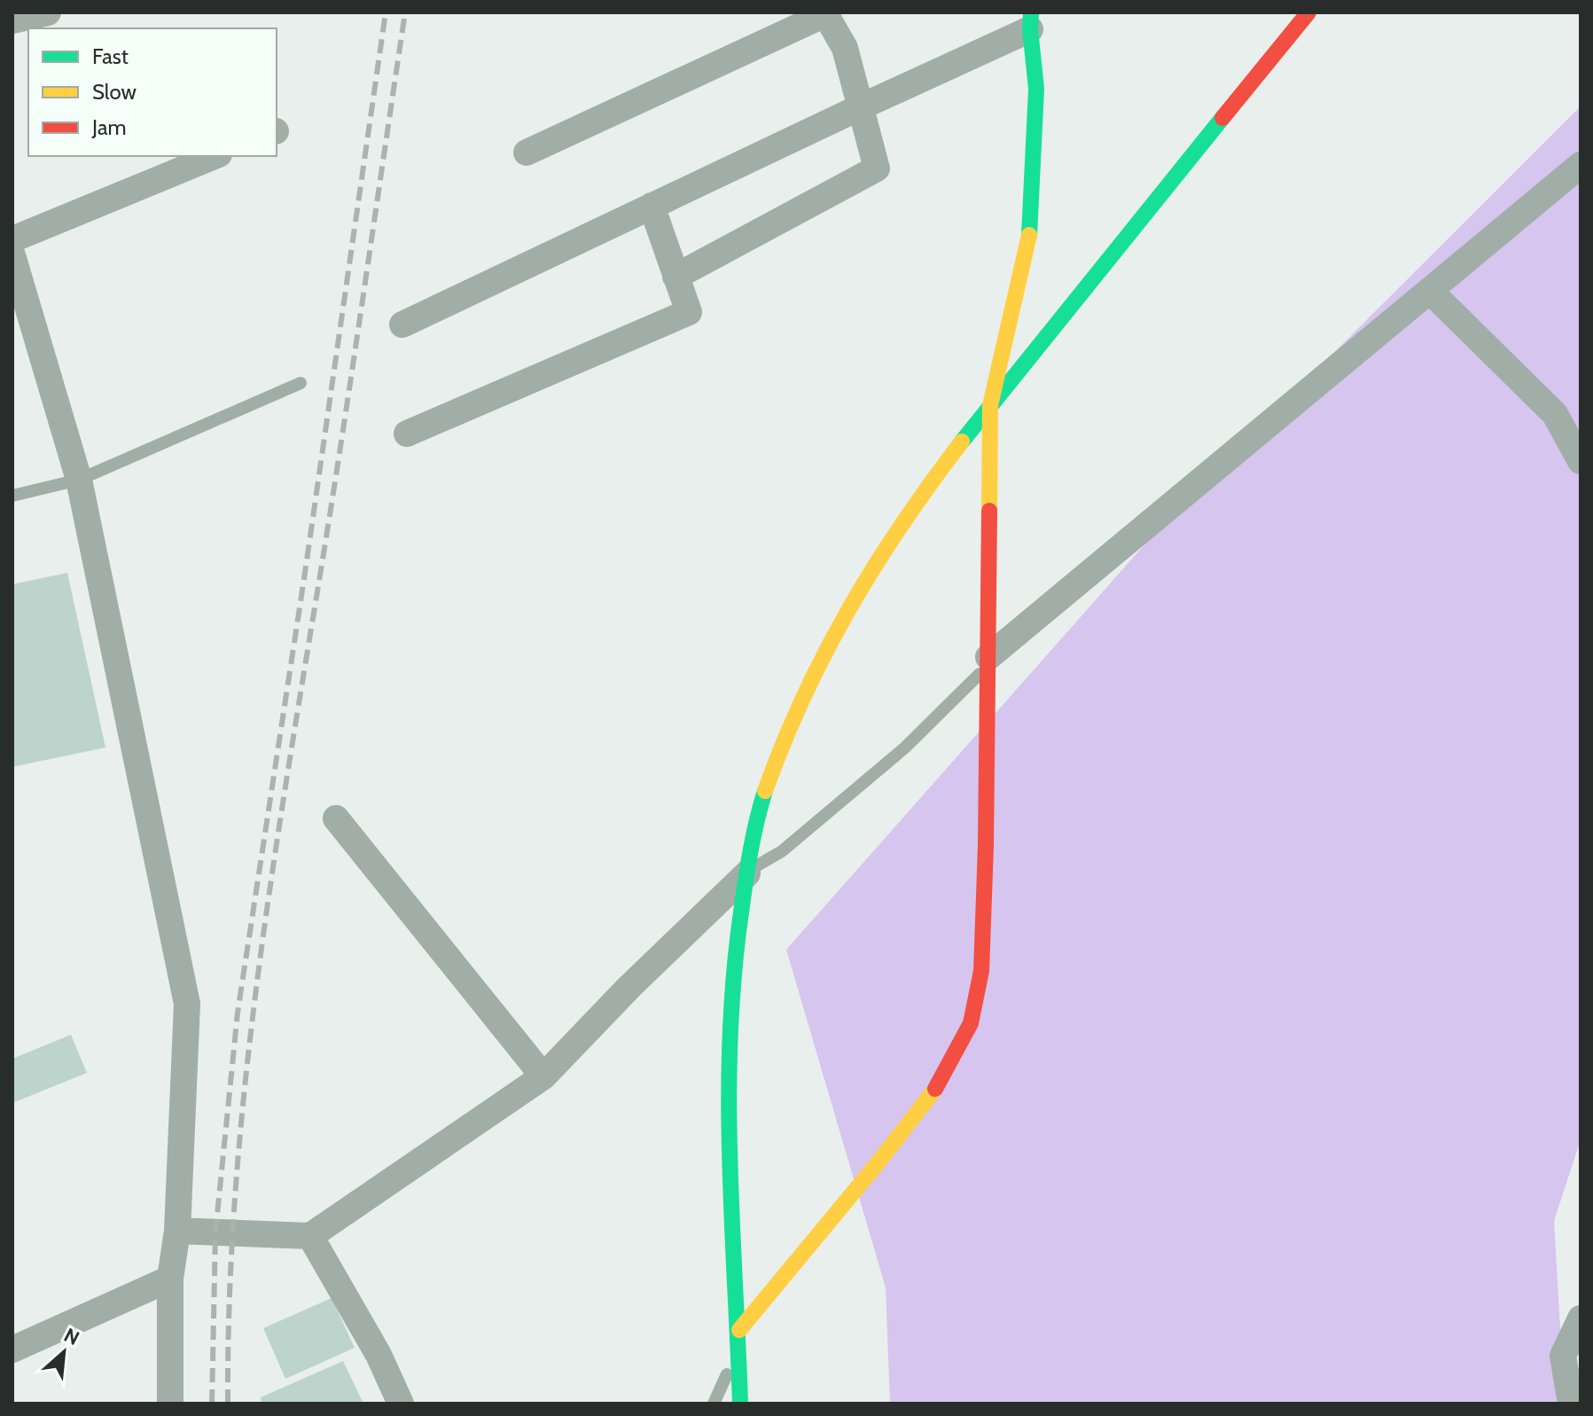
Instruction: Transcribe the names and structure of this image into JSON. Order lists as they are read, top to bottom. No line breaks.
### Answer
{"legend":["Fast","Slow","Jam"],"north":"top right"}
